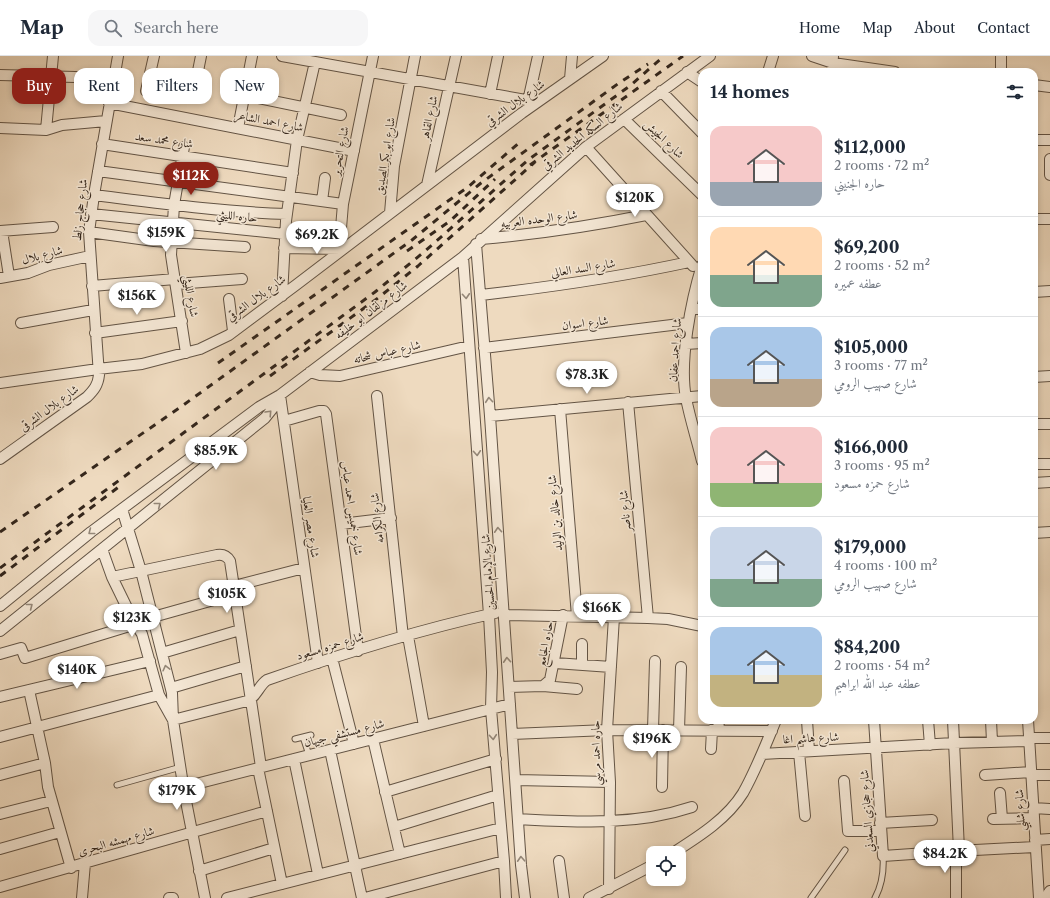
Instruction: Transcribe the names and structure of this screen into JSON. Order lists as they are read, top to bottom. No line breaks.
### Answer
{"streets":{"street":["شارع بلال الشرقي","شارع القاهر","شارع احمد الشاعر","شارع السكه الحديد الشرقي","شارع الجيش","شارع محمد سعد","شارع التحرير","شارع ابو بكر الصديق","شارع حجاج زلط","حاره الليثي","شارع الوحده العربيه","شارع بلال","شارع السد العالي","شارع الليثي","شارع مزلقان ابو خليفه","شارع اسوان","شارع احمد عفان","شارع عباس شحاته","شارع بلال الشرقى","شارع خميس احمد عباس","شارع ناصر","شارع خالد بن الوليد","شارع الكرامه","شارع مصر العليا","شارع الإمام الحسين","حاره الجامع","شارع حمزه مسعود","شارع مستشفي جيهان","شارع هاشم اغا","حاره احمد مرسي","شارع شلبي","شارع حجازي السعدني","شارع مهمشه البحرى"]},"crossings":[["شارع بلال الشرقي","شارع القاهر"],["شارع بلال الشرقي","شارع التحرير"],["شارع بلال الشرقي","شارع ابو بكر الصديق"],["شارع بلال الشرقي","شارع حجاج زلط"],["شارع بلال الشرقي","شارع الليثي"],["شارع بلال الشرقي","شارع بلال الشرقى"],["شارع احمد الشاعر","شارع التحرير"],["شارع السكه الحديد الشرقي","شارع الجيش"],["شارع السكه الحديد الشرقي","شارع الوحده العربيه"],["شارع السكه الحديد الشرقي","شارع مزلقان ابو خليفه"],["شارع السكه الحديد الشرقي","شارع الإمام الحسين"],["شارع محمد سعد","شارع حجاج زلط"],["شارع محمد سعد","شارع الليثي"],["شارع حجاج زلط","حاره الليثي"],["شارع حجاج زلط","شارع بلال"],["شارع حجاج زلط","شارع بلال الشرقى"],["حاره الليثي","شارع الليثي"],["شارع الوحده العربيه","شارع مزلقان ابو خليفه"],["شارع الوحده العربيه","شارع الإمام الحسين"],["شارع السد العالي","شارع الإمام الحسين"],["شارع مزلقان ابو خليفه","شارع عباس شحاته"],["شارع مزلقان ابو خليفه","شارع مصر العليا"],["شارع مزلقان ابو خليفه","شارع الإمام الحسين"],["شارع اسوان","شارع احمد عفان"],["شارع اسوان","شارع الإمام الحسين"],["شارع عباس شحاته","شارع الإمام الحسين"],["شارع خميس احمد عباس","شارع مصر العليا"],["شارع خميس احمد عباس","شارع حمزه مسعود"],["شارع ناصر","شارع حمزه مسعود"],["شارع خالد بن الوليد","شارع حمزه مسعود"],["شارع الكرامه","شارع حمزه مسعود"],["شارع الكرامه","شارع مستشفي جيهان"],["شارع مصر العليا","شارع حمزه مسعود"],["شارع الإمام الحسين","شارع حمزه مسعود"],["شارع الإمام الحسين","شارع مستشفي جيهان"],["حاره الجامع","شارع حمزه مسعود"],["شارع حمزه مسعود","حاره احمد مرسي"],["شارع هاشم اغا","شارع شلبي"],["شارع هاشم اغا","شارع حجازي السعدني"]],"page":{"header":"Map","search":"Search here","nav":["Home","Map","About","Contact"],"chip":["Buy","Rent","Filters","New"],"heading":"14 homes","list":[{"name":"$112,000","note":"2 rooms · 72 m² · حاره الجنيني"},{"name":"$69,200","note":"2 rooms · 52 m² · عطفه عميره"},{"name":"$105,000","note":"3 rooms · 77 m² · شارع صهيب الرومي"},{"name":"$166,000","note":"3 rooms · 95 m² · شارع حمزه مسعود"},{"name":"$179,000","note":"4 rooms · 100 m² · شارع صهيب الرومي"},{"name":"$84,200","note":"2 rooms · 54 m² · عطفه عبد الله ابراهيم"}],"price":["$112K","$120K","$159K","$69.2K","$156K","$78.3K","$85.9K","$105K","$166K","$123K","$140K","$196K","$179K","$84.2K"]}}
